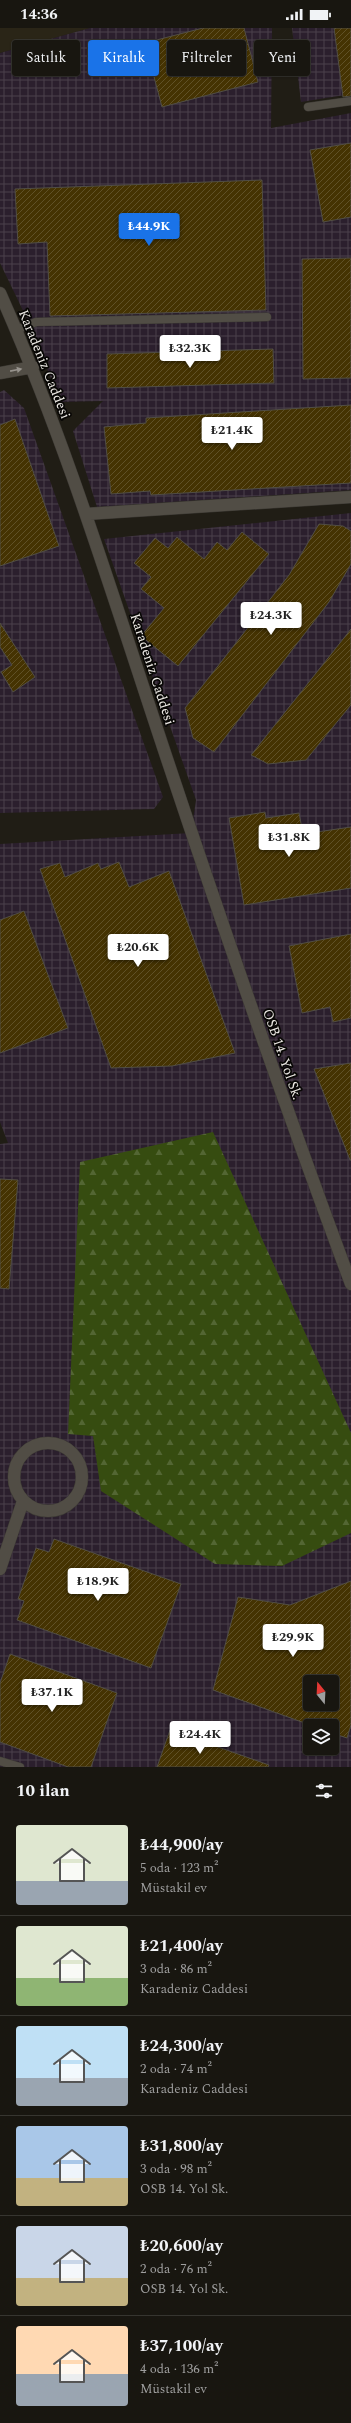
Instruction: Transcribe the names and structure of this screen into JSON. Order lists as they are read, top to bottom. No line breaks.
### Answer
{"streets":{"street":["Karadeniz Caddesi","OSB 14. Yol Sk."]},"crossings":[["Karadeniz Caddesi","OSB 14. Yol Sk."]],"north":"top","page":{"status":"14:36","chip":["Satılık","Kiralık","Filtreler","Yeni"],"price":["₺44.9K","₺32.3K","₺21.4K","₺24.3K","₺31.8K","₺20.6K","₺18.9K","₺29.9K","₺37.1K","₺24.4K"],"heading":"10 ilan","list":[{"name":"₺44,900/ay","note":"5 oda · 123 m² · Müstakil ev"},{"name":"₺21,400/ay","note":"3 oda · 86 m² · Karadeniz Caddesi"},{"name":"₺24,300/ay","note":"2 oda · 74 m² · Karadeniz Caddesi"},{"name":"₺31,800/ay","note":"3 oda · 98 m² · OSB 14. Yol Sk."},{"name":"₺20,600/ay","note":"2 oda · 76 m² · OSB 14. Yol Sk."},{"name":"₺37,100/ay","note":"4 oda · 136 m² · Müstakil ev"}]}}
